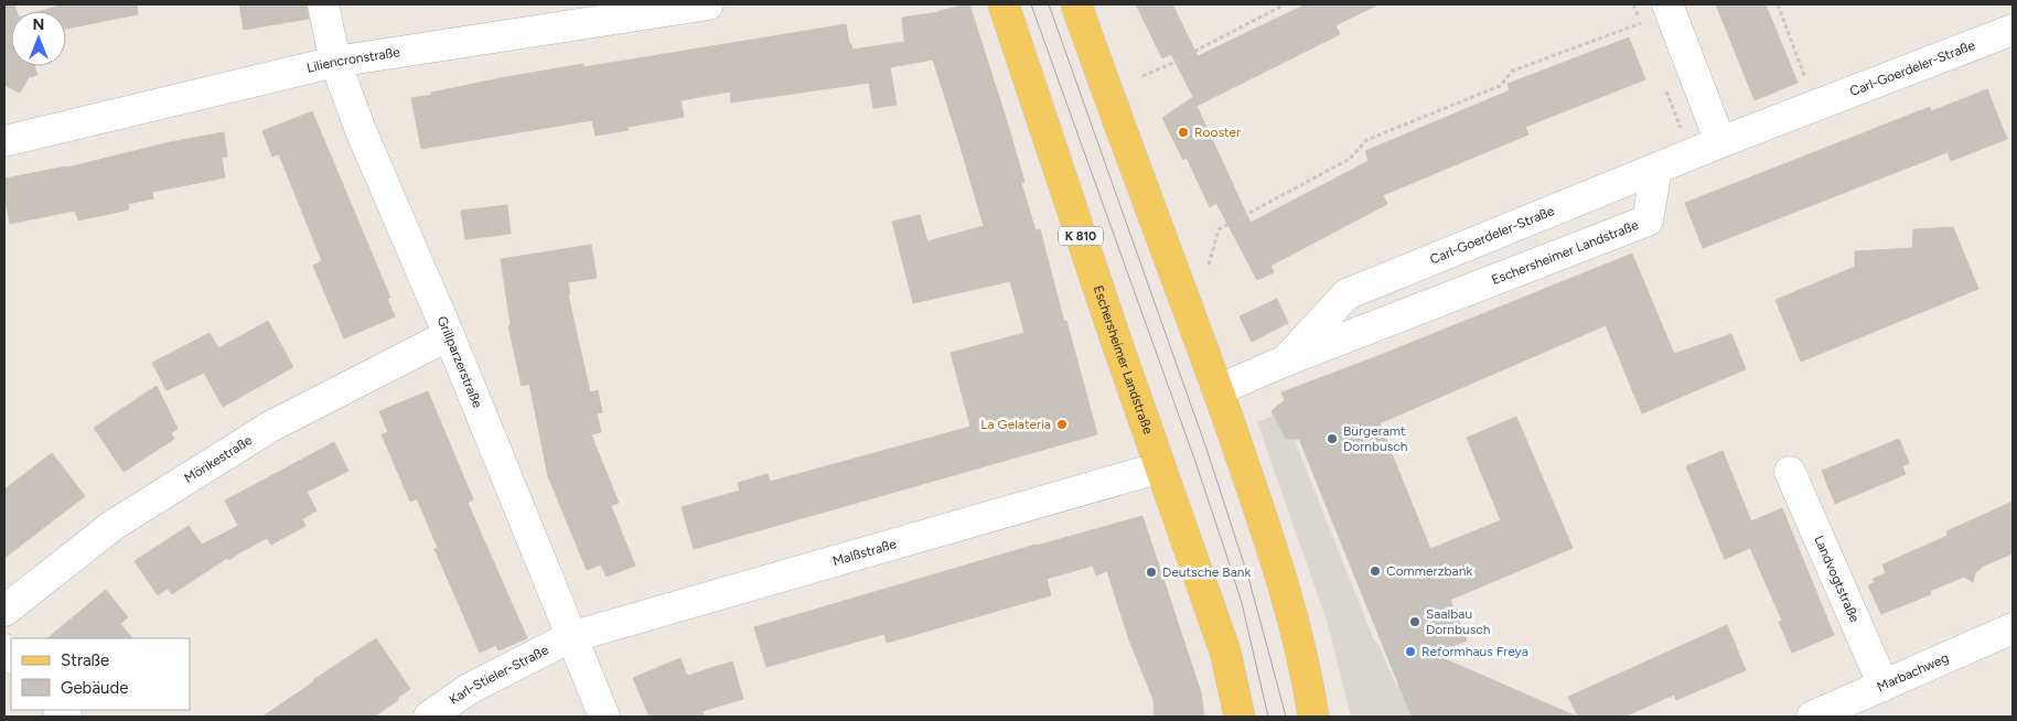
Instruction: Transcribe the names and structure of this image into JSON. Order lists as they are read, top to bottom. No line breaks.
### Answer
{"streets":{"main road":["K 810","Eschersheimer Landstraße"],"street":["Liliencronstraße","Carl-Goerdeler-Straße","Grillparzerstraße","Mörikestraße","Malßstraße","Landvogtstraße","Marbachweg","Karl-Stieler-Straße"]},"crossings":[["Liliencronstraße","Grillparzerstraße"],["Carl-Goerdeler-Straße","Eschersheimer Landstraße"],["Eschersheimer Landstraße","Malßstraße"],["Grillparzerstraße","Mörikestraße"],["Grillparzerstraße","Malßstraße"],["Grillparzerstraße","Karl-Stieler-Straße"],["Malßstraße","Karl-Stieler-Straße"],["Landvogtstraße","Marbachweg"]],"places":["Rooster","La Gelateria","Bürgeramt Dornbusch","Commerzbank","Deutsche Bank","Saalbau Dornbusch","Reformhaus Freya"],"legend":["Straße","Gebäude"],"north":"top"}
